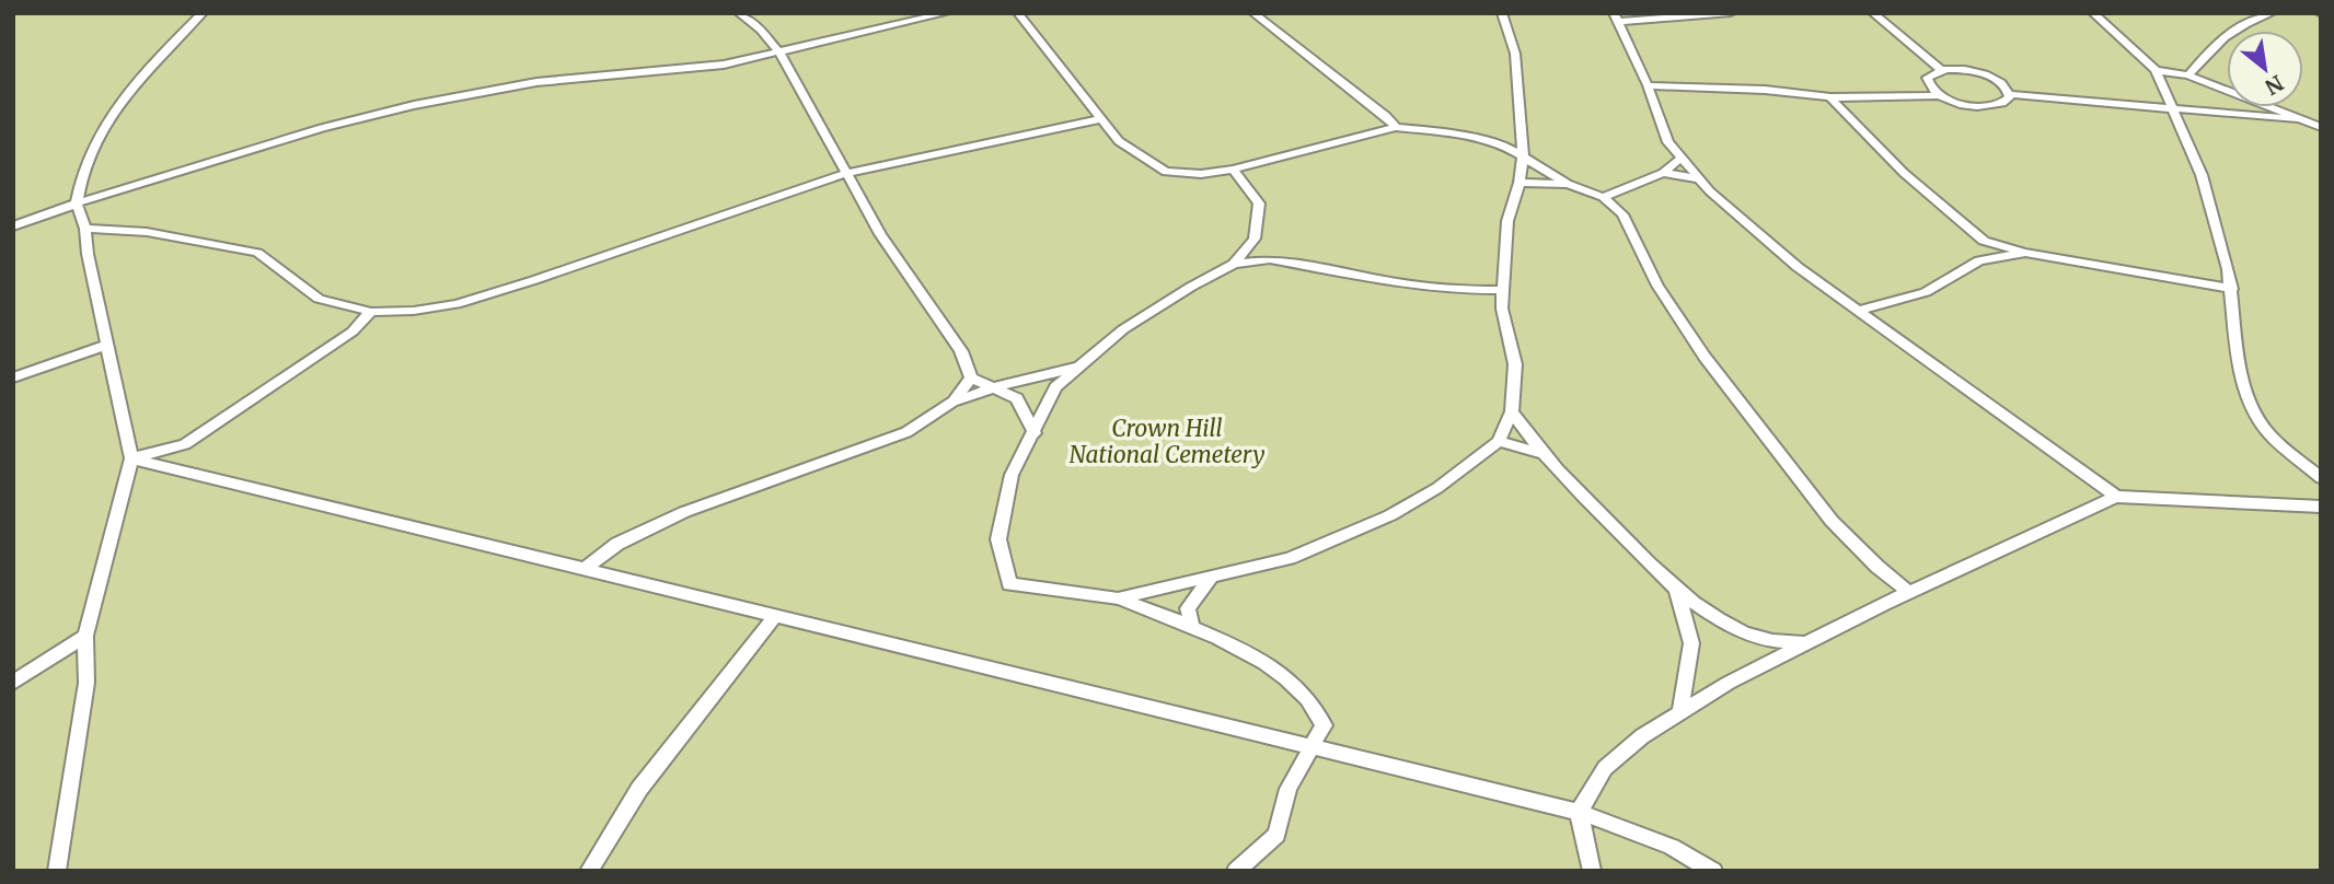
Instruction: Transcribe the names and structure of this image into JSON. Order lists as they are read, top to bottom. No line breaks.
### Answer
{"parks":["Crown Hill National Cemetery"],"north":"bottom right"}
